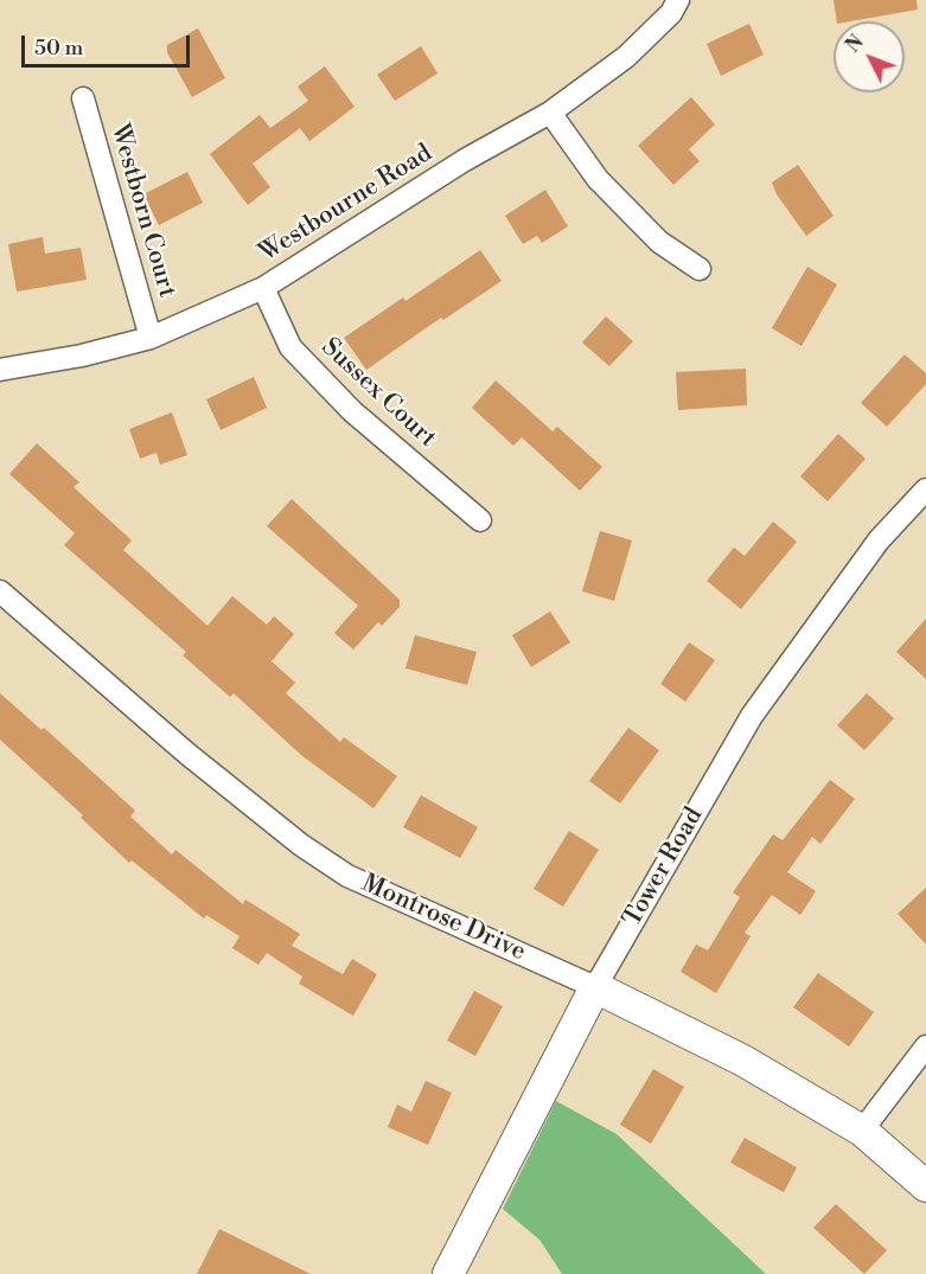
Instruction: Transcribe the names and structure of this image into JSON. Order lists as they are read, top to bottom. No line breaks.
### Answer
{"streets":{"street":["Westbourne Road","Westborn Court","Sussex Court","Tower Road","Montrose Drive"]},"crossings":[["Westbourne Road","Westborn Court"],["Westbourne Road","Sussex Court"],["Tower Road","Montrose Drive"]],"scale_bar":"50 m","north":"top left"}
